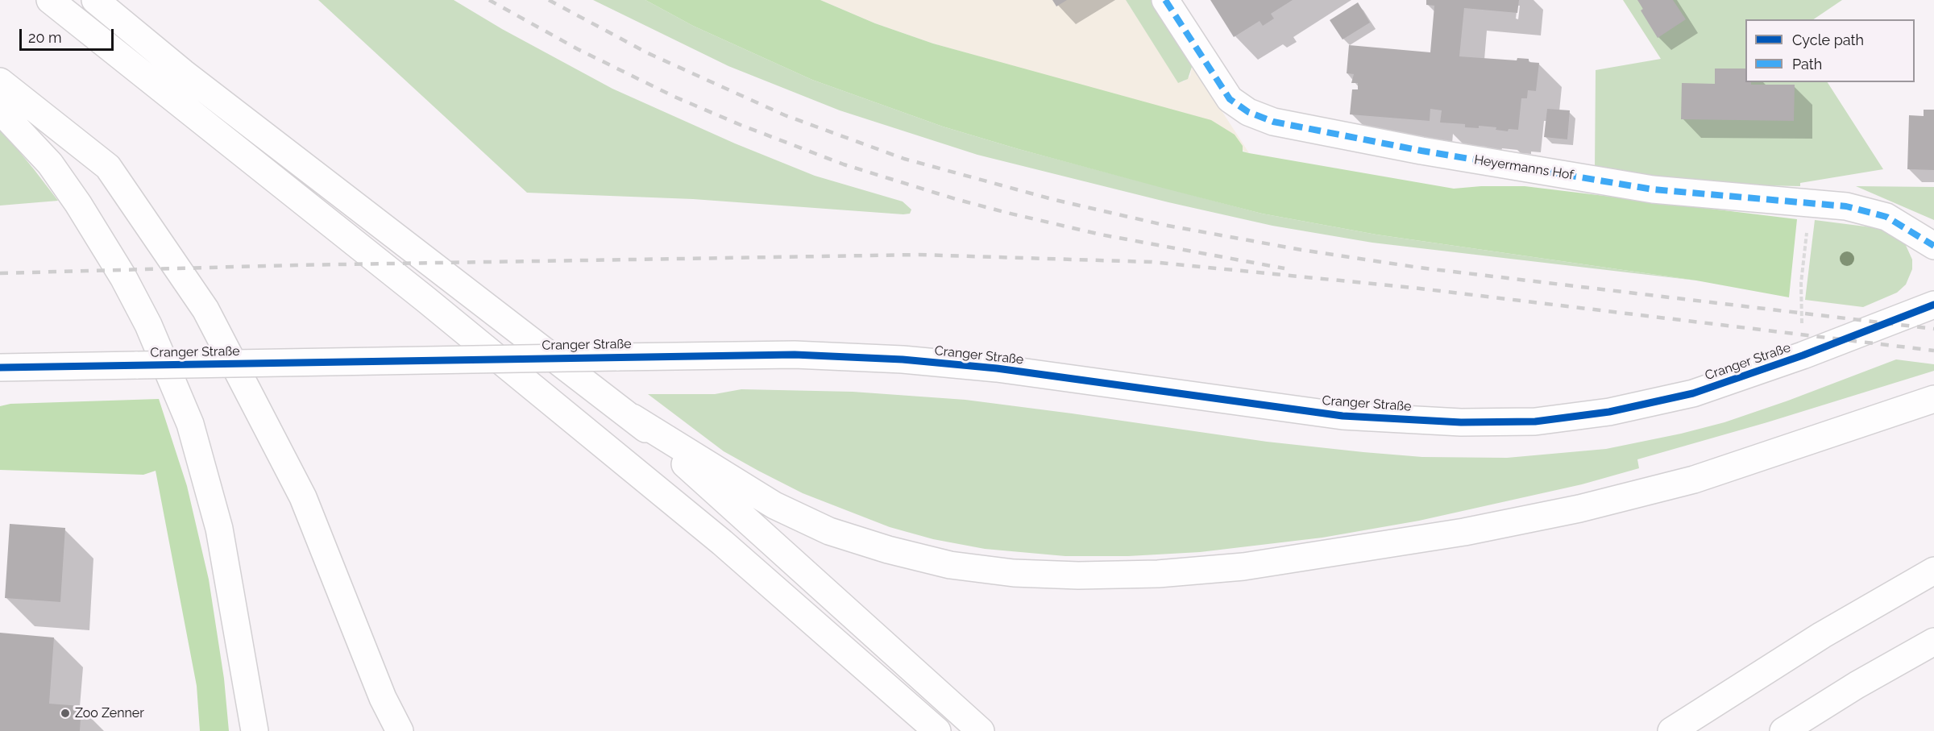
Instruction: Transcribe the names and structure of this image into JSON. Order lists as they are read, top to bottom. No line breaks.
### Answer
{"streets":{"main road":["Heyermanns Hof","Cranger Straße"]},"places":["Zoo Zenner"],"legend":["Cycle path","Path"],"scale_bar":"20 m"}
